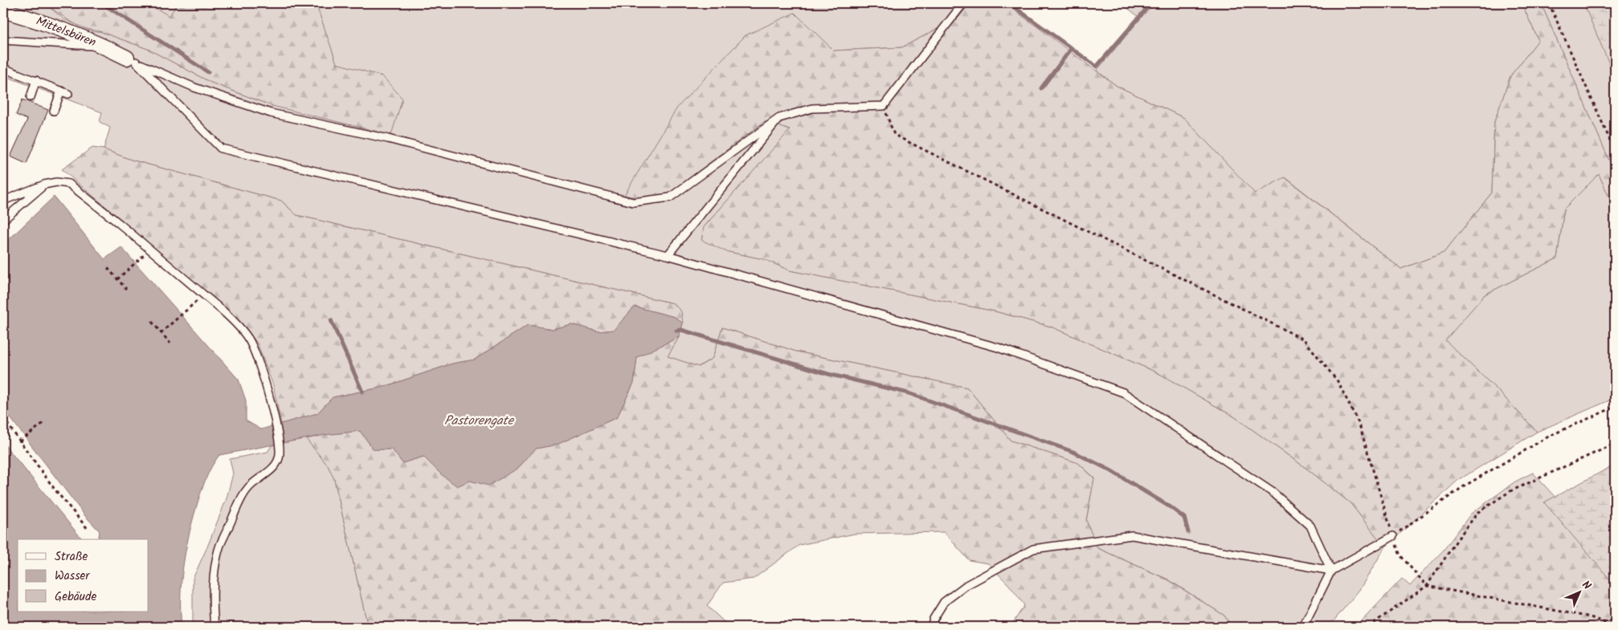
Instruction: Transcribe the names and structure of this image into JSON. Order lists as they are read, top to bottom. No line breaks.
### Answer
{"streets":{"street":["Mittelsbüren"]},"water":["Pastorengate"],"legend":["Straße","Wasser","Gebäude"],"north":"top right"}
